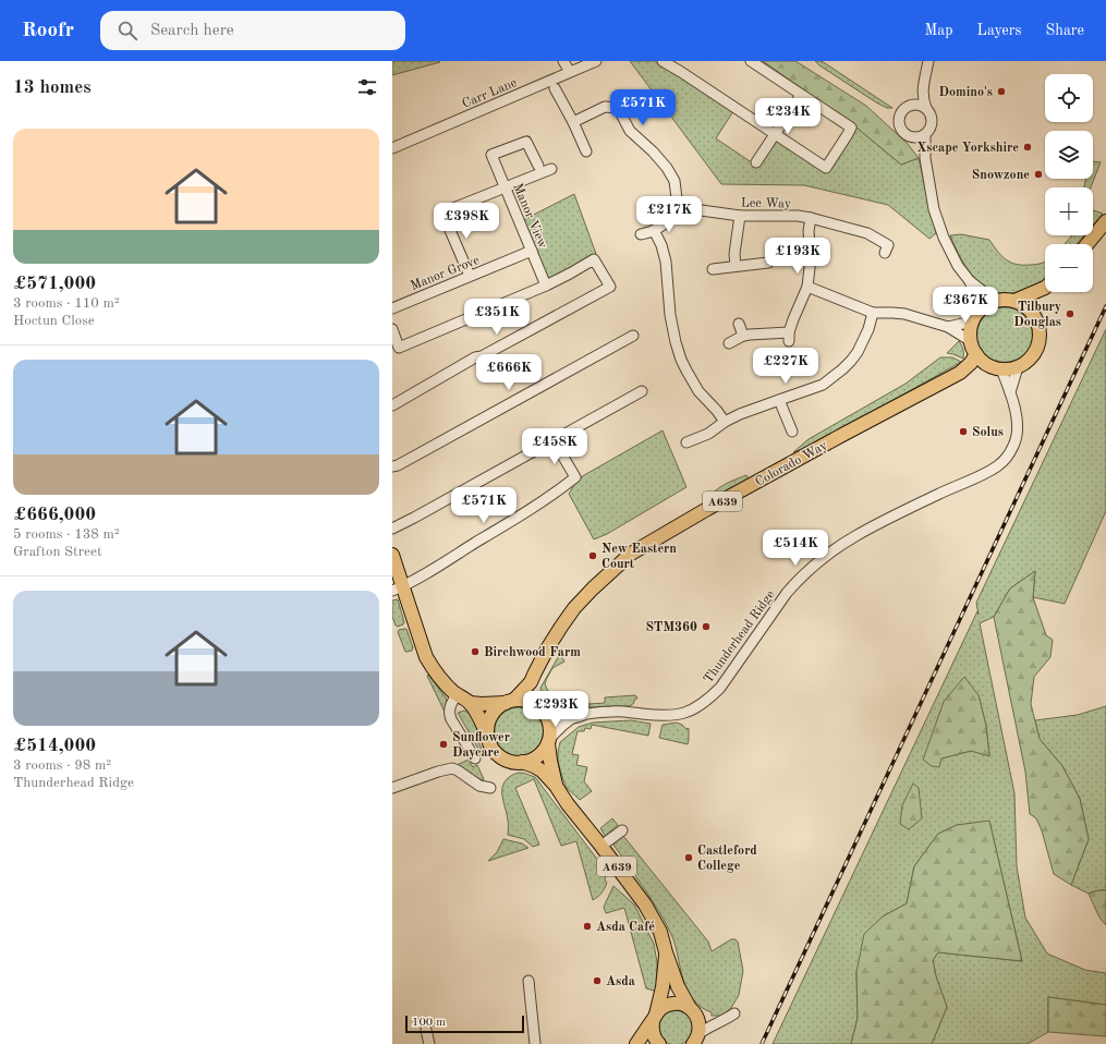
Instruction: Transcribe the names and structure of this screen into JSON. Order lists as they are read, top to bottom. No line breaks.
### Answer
{"streets":{"main road":["Colorado Way","A639"],"street":["Carr Lane","Lee Way","Manor View","Manor Grove","Thunderhead Ridge"]},"crossings":[["Manor View","Manor Grove"],["Colorado Way","A639"],["Colorado Way","Thunderhead Ridge"],["A639","Thunderhead Ridge"]],"places":["Domino's","Xscape Yorkshire","Snowzone","Tilbury Douglas","Solus","New Eastern Court","STM360","Birchwood Farm","Sunflower Daycare","Castleford College","Asda Café","Asda"],"scale_bar":"100 m","page":{"header":"Roofr","search":"Search here","nav":["Map","Layers","Share"],"heading":"13 homes","map_buttons":["+","−"],"price":["£571K","£234K","£217K","£398K","£193K","£367K","£351K","£227K","£666K","£458K","£571K","£514K","£293K"],"list":[{"name":"£571,000","note":"3 rooms · 110 m² · Hoctun Close"},{"name":"£666,000","note":"5 rooms · 138 m² · Grafton Street"},{"name":"£514,000","note":"3 rooms · 98 m² · Thunderhead Ridge"}],"scale":"100 m"}}
